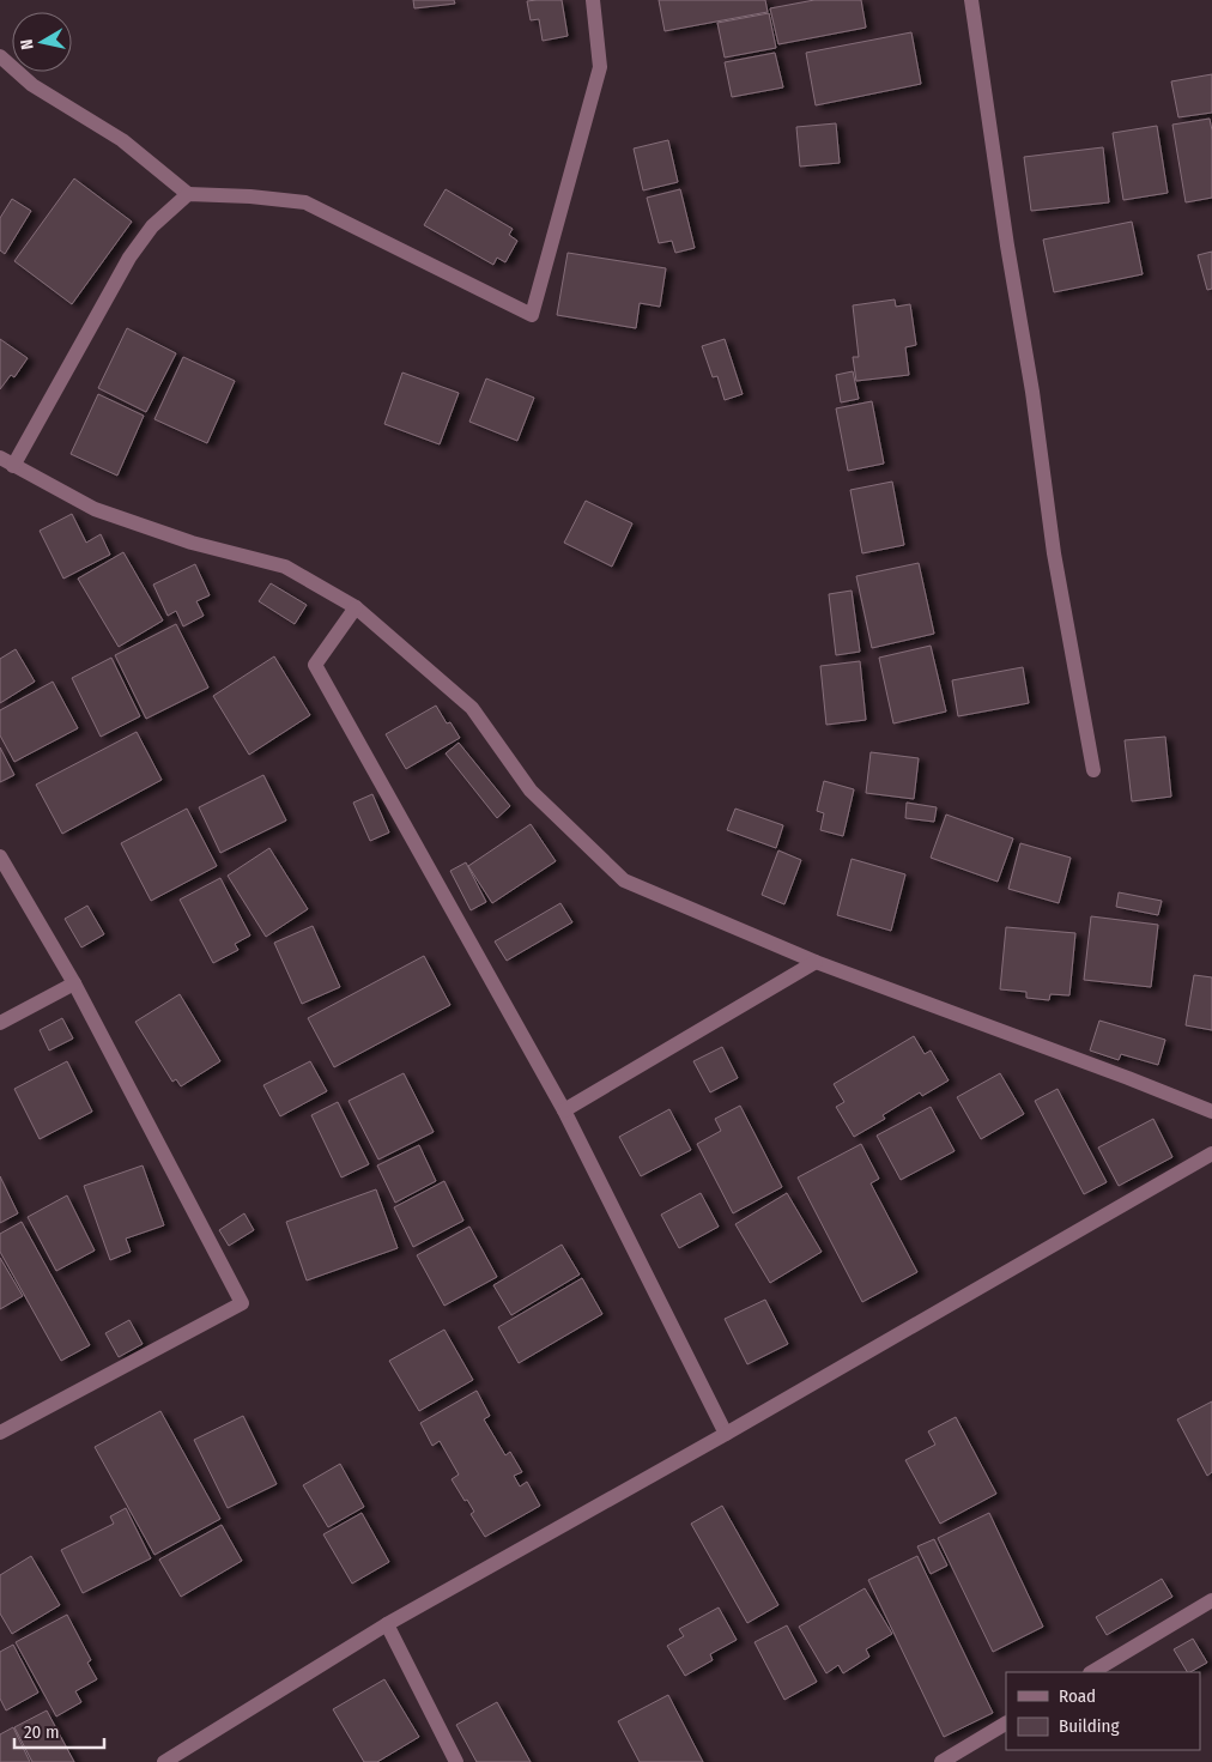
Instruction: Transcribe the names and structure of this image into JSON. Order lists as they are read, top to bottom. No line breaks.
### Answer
{"legend":["Road","Building"],"scale_bar":"20 m","north":"left"}
